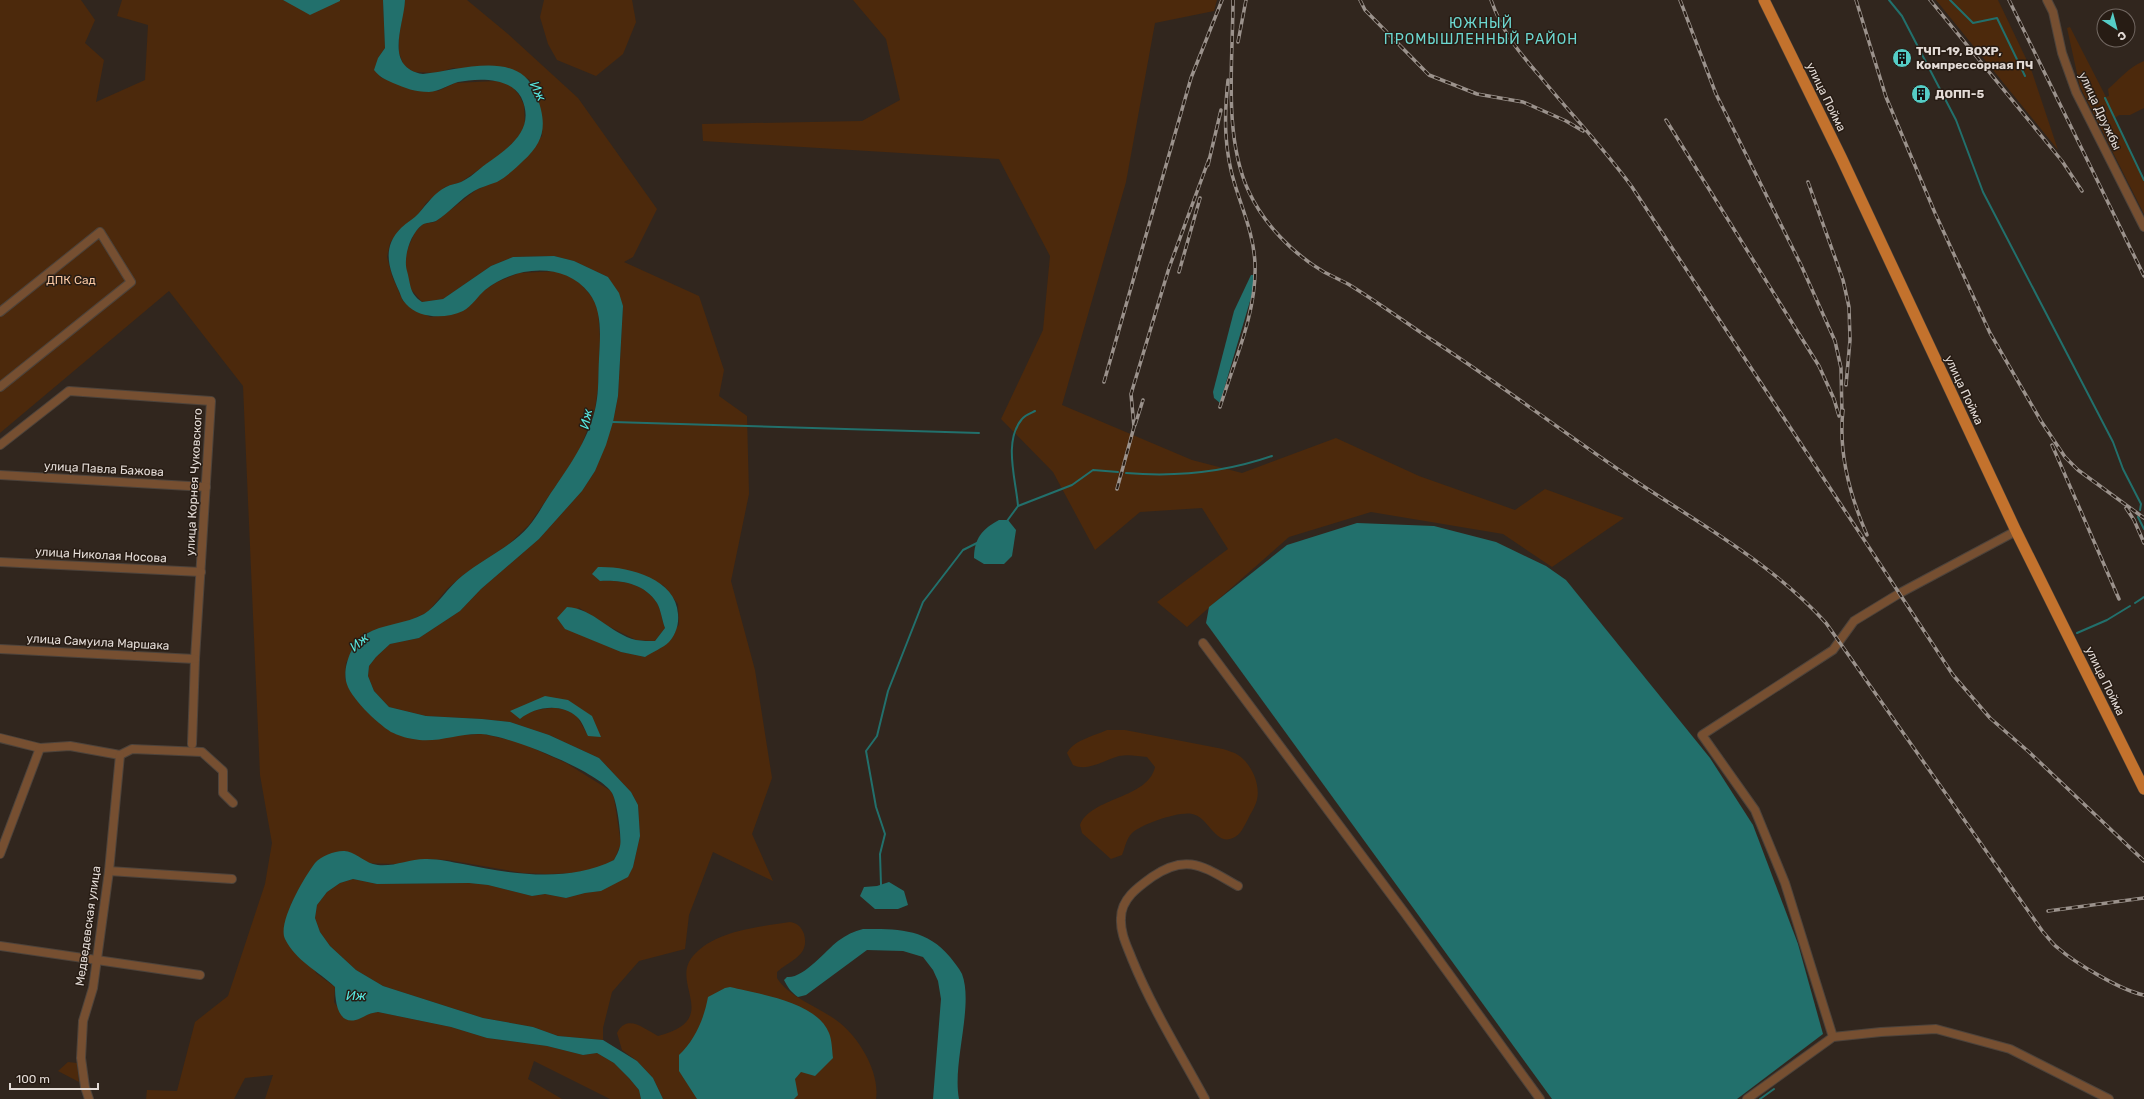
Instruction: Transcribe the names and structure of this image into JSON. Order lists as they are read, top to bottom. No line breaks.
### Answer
{"streets":{"main road":["улица Пойма"],"street":["улица Дружбы","улица Павла Бажова","улица Корнея Чуковского","улица Николая Носова","улица Самуила Маршака","Медведевская улица"]},"crossings":[["улица Павла Бажова","улица Корнея Чуковского"],["улица Корнея Чуковского","улица Николая Носова"],["улица Корнея Чуковского","улица Самуила Маршака"]],"districts":["ЮЖНЫЙ ПРОМЫШЛЕННЫЙ РАЙОН"],"water":["Иж"],"parks":["ДПК Сад"],"places":{"building":["ТЧП-19, ВОХР, Компрессорная ПЧ","ДОПП-5"]},"scale_bar":"100 m","north":"bottom right"}
